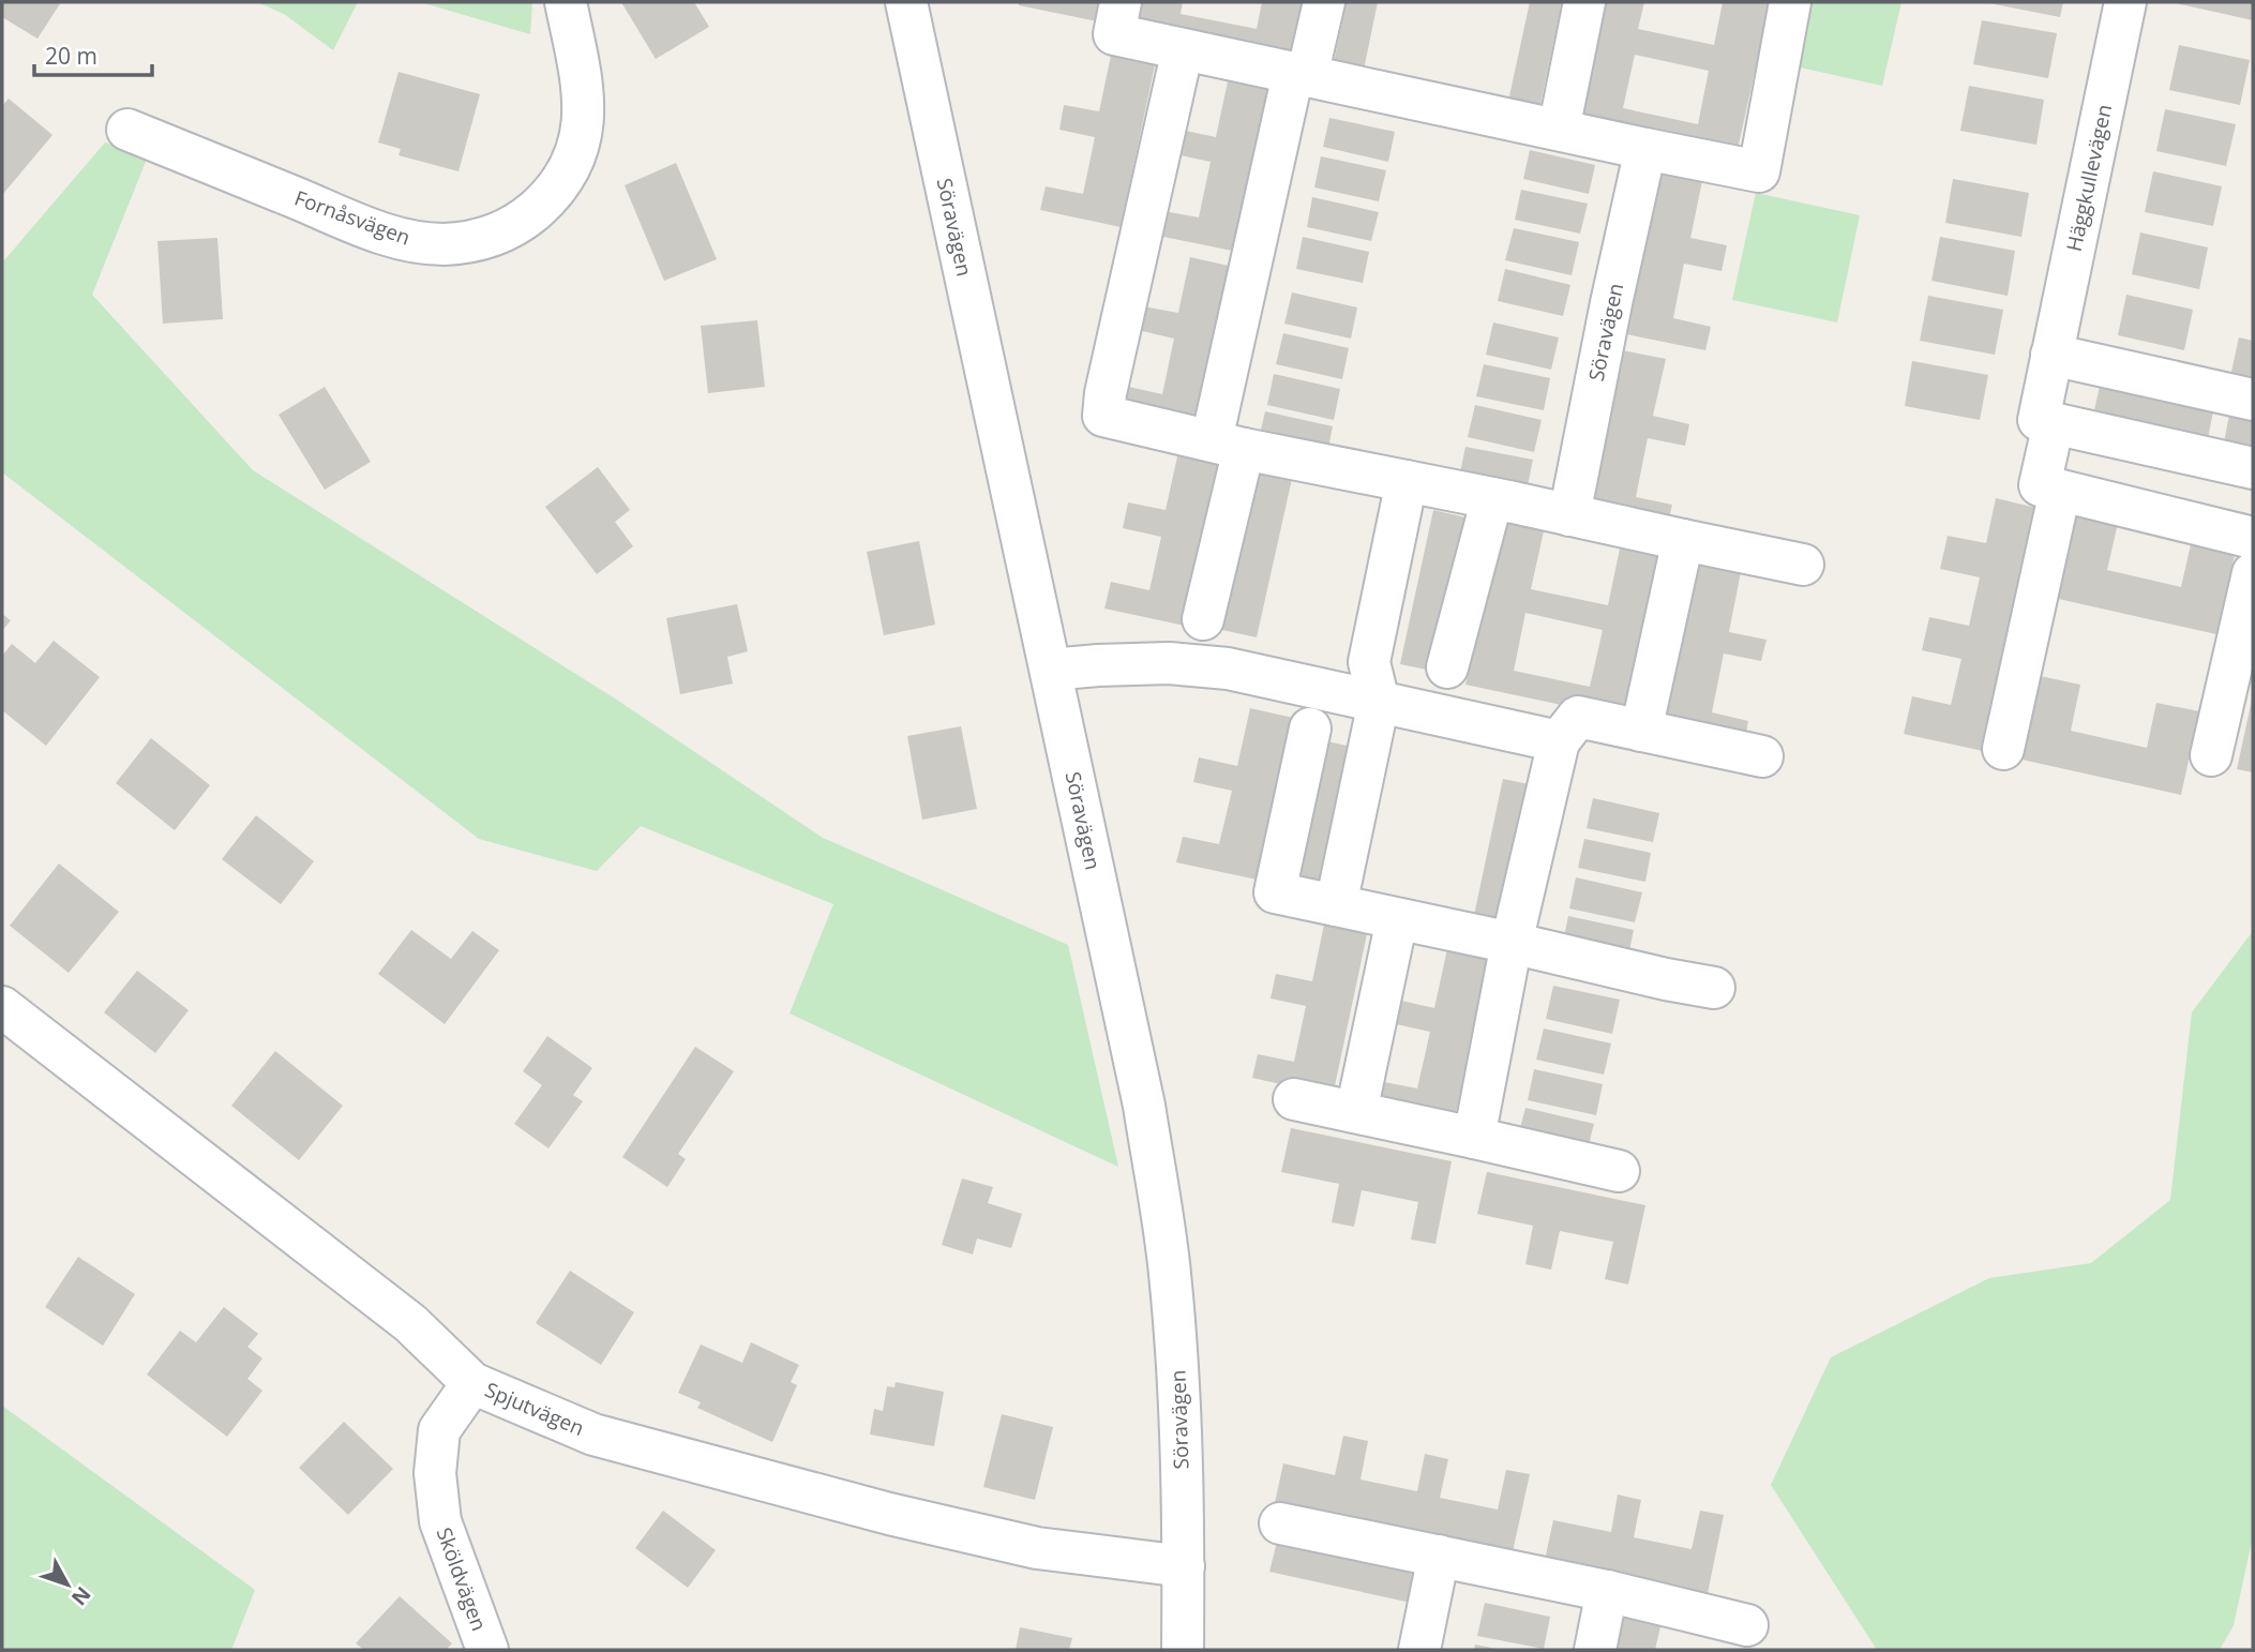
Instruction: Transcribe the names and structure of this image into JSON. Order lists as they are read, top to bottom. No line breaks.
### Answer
{"streets":{"street":["Häggkullevägen","Fornåsvägen","Söravägen","Spjutvägen","Sköldvägen"]},"crossings":[["Söravägen","Spjutvägen"],["Spjutvägen","Sköldvägen"]],"scale_bar":"20 m","north":"bottom right"}
